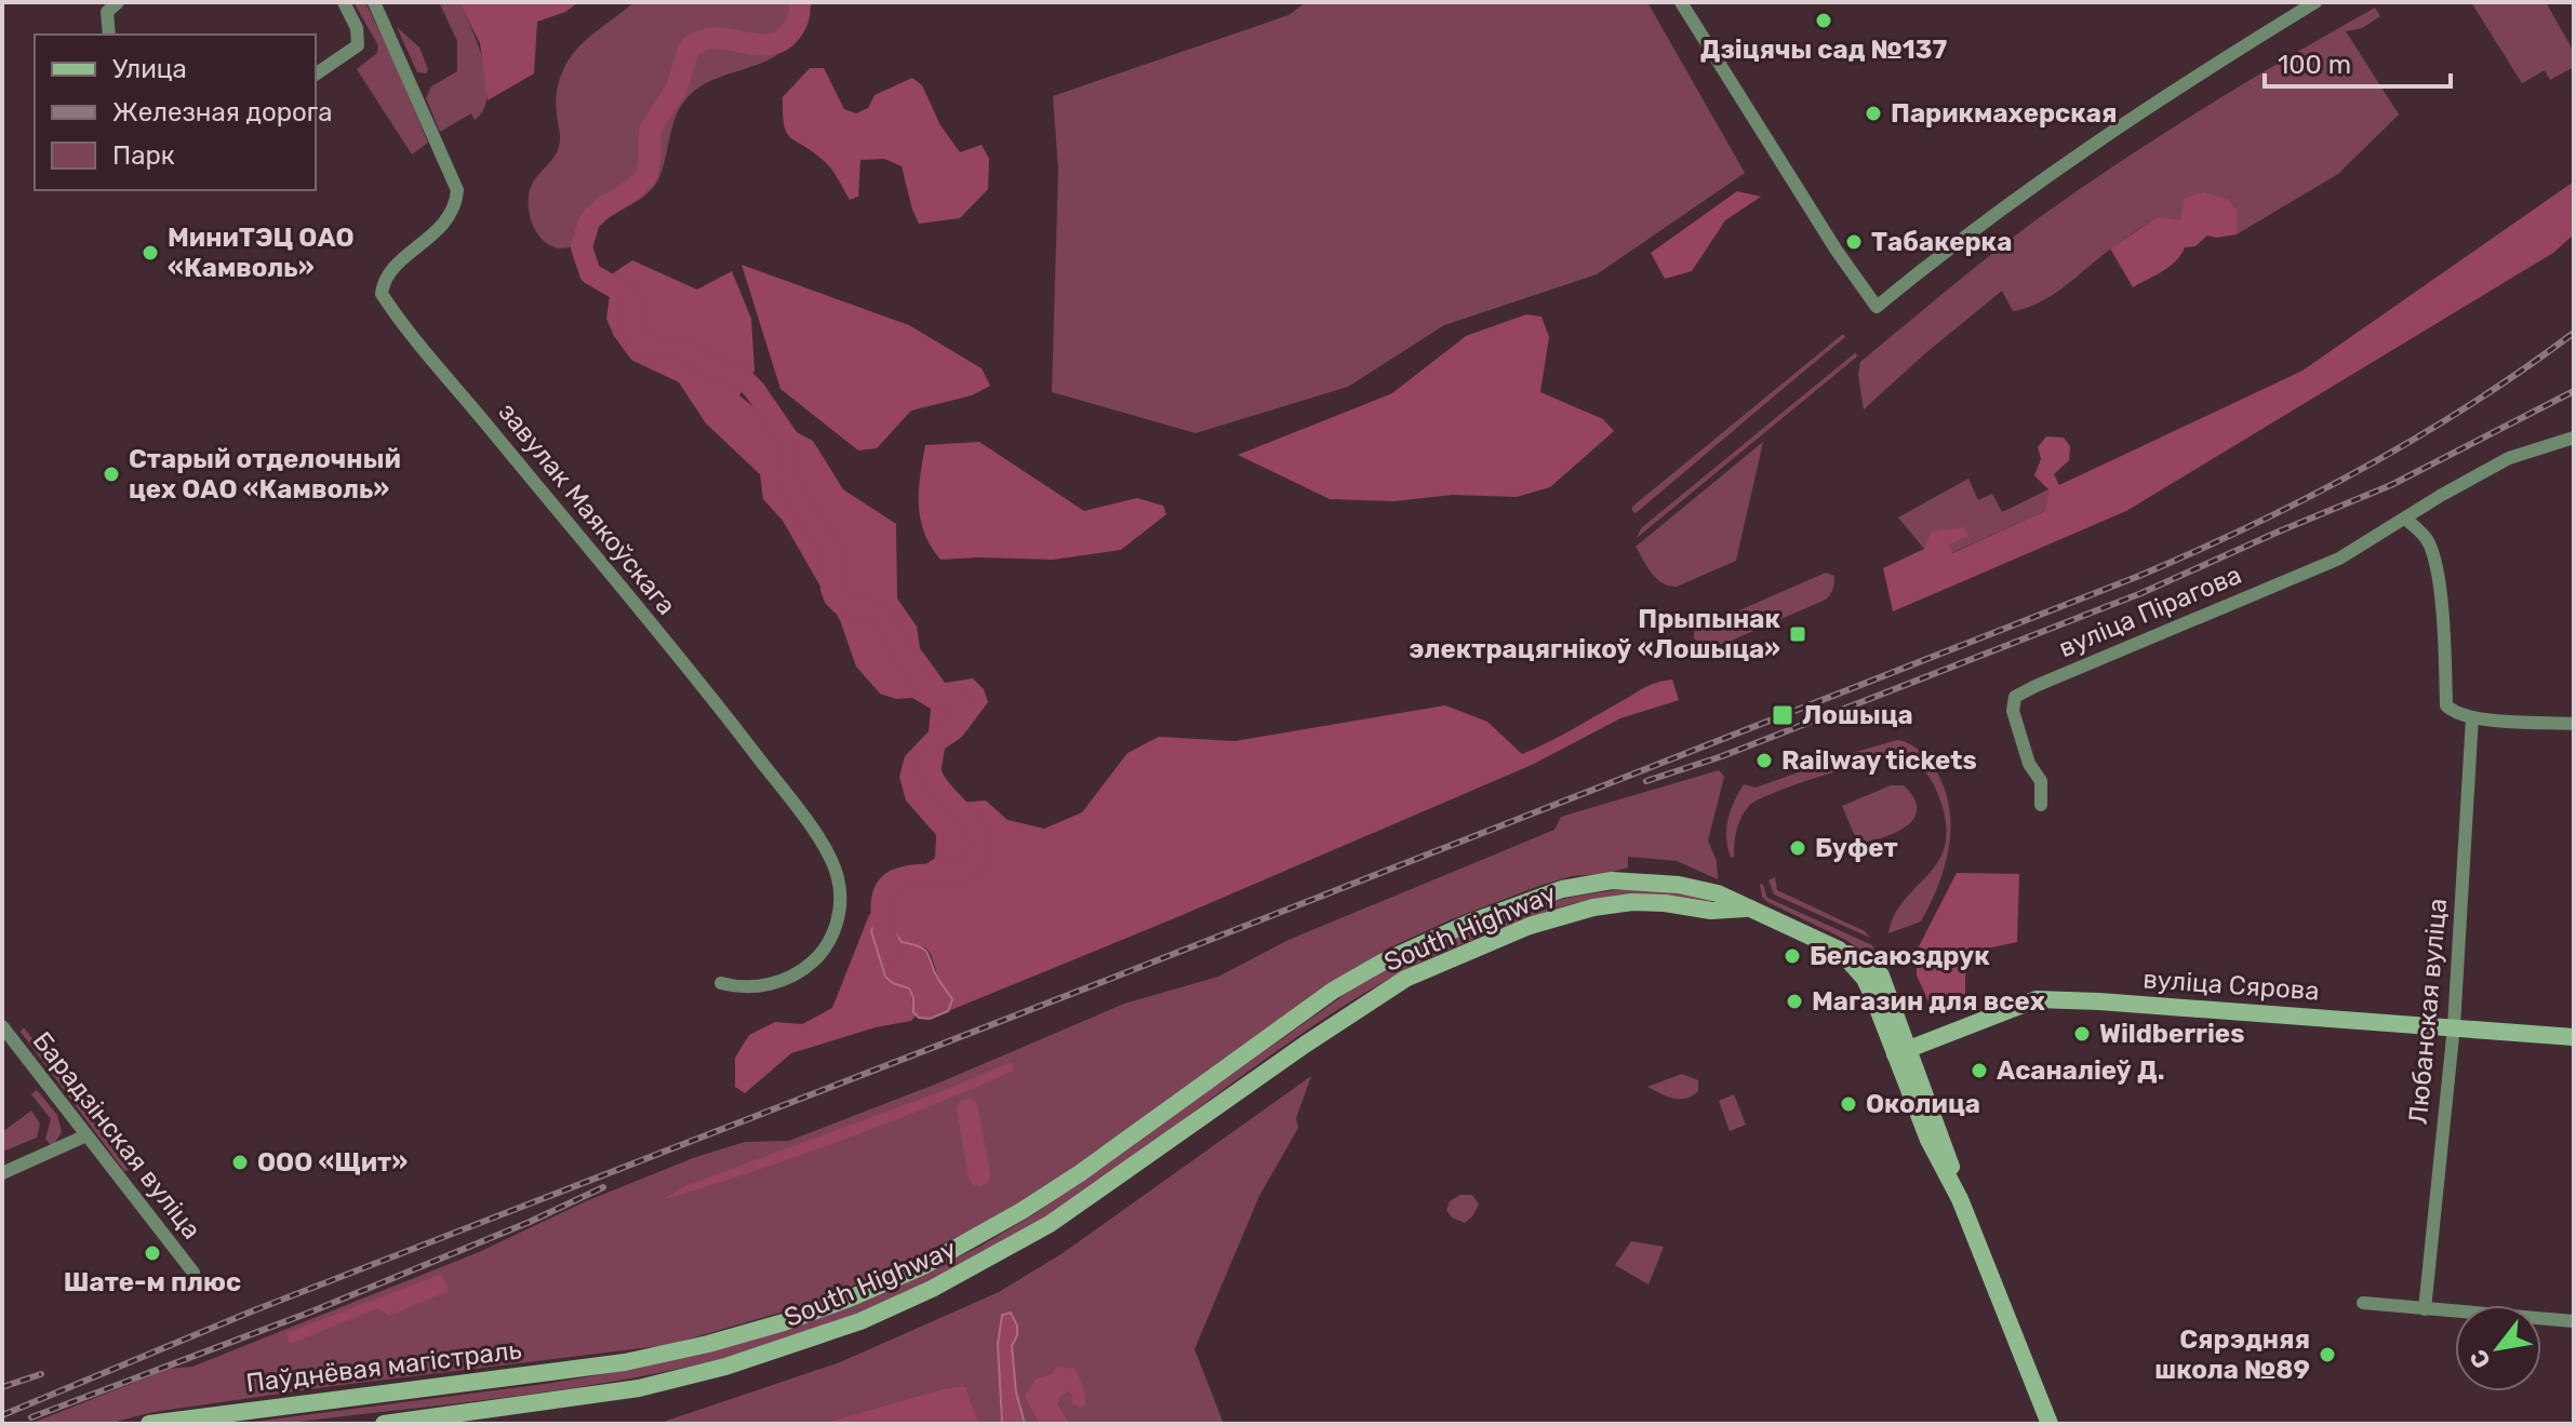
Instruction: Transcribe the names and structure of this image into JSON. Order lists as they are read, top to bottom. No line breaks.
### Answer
{"streets":{"main road":["South Highway","вуліца Сярова"],"street":["завулак Маякоўскага","вуліца Пірагова","Любанская вуліца","Барадзінская вуліца"]},"crossings":[["вуліца Сярова","Любанская вуліца"]],"places":{"other":["Дзіцячы сад №137","Парикмахерская","Табакерка","МиниТЭЦ ОАО «Камволь»","Старый отделочный цех ОАО «Камволь»","Railway tickets","Буфет","Белсаюздрук","Магазин для всех","Wildberries","Асаналіеў Д.","Околица","ООО «Щит»","Шате-м плюс","Сярэдняя школа №89"],"transit":["Прыпынак электрацягнікоў «Лошыца»","Лошыца"]},"legend":["Улица","Железная дорога","Парк"],"scale_bar":"100 m","north":"bottom left"}
